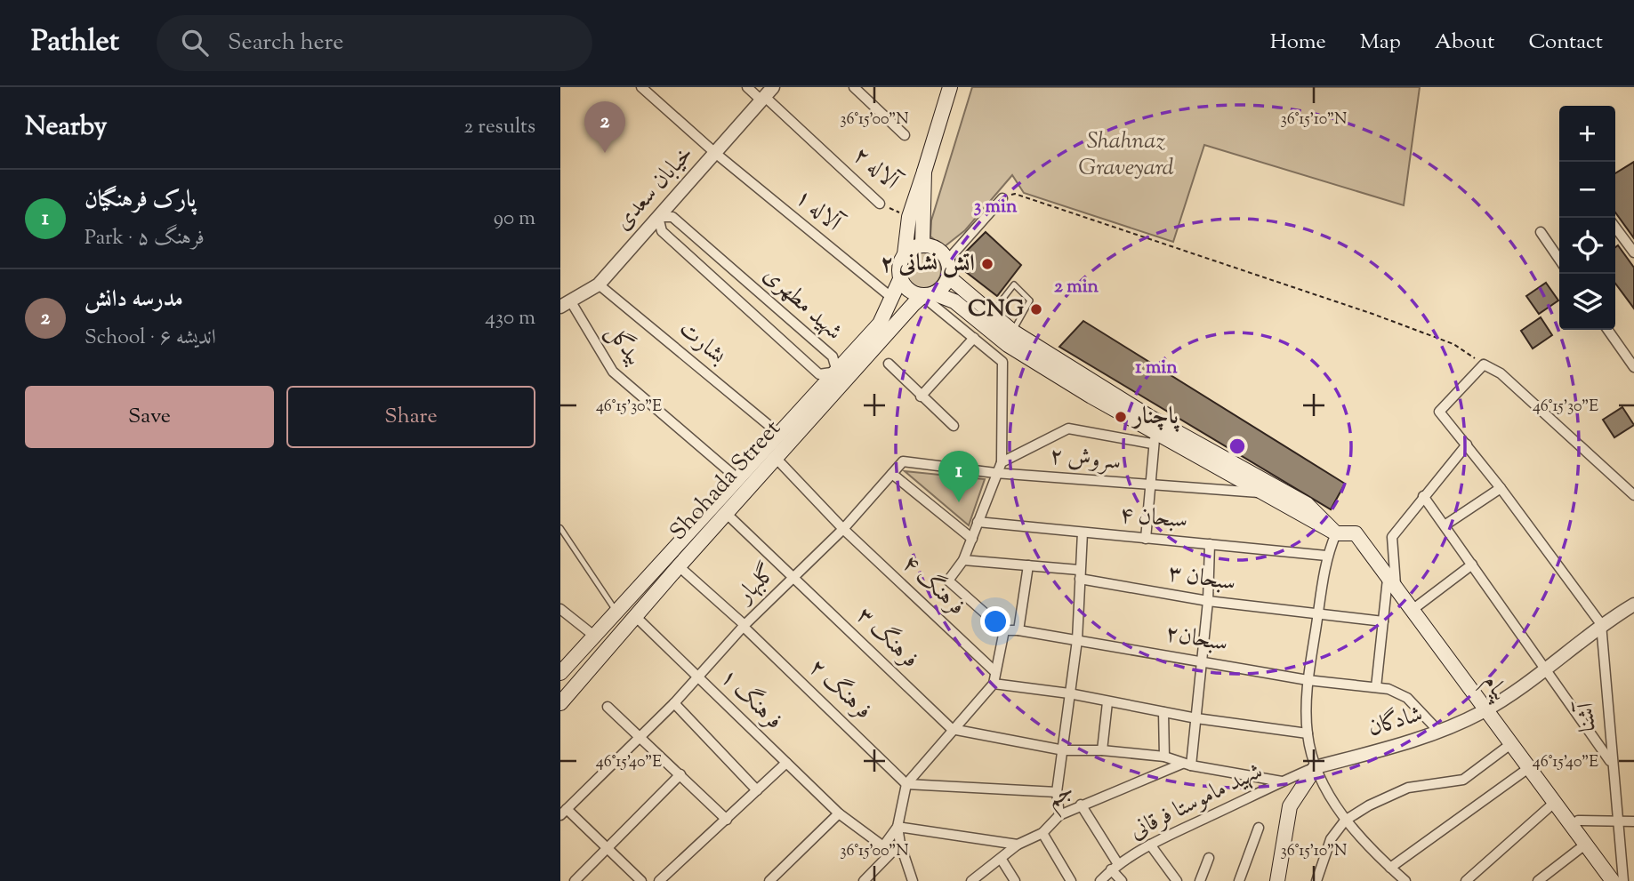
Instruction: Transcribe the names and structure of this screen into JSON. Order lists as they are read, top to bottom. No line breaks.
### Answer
{"streets":{"main road":["Shohada Street","پیام"],"street":["آلاله ۲","خیابان سعدی","آلاله ۱","شهید مطهری","بشارت","بیدگل","سروش ۲","سبحان ۴","سبحان ۳","گلبهار","فرهنگ ۴","فرهنگ ۳","سبحان۲","فرهنگ ۲","فرهنگ ۱","آشنا","شادگان","جم","شهید ماموستا فرقانی"]},"crossings":[["آلاله ۲","خیابان سعدی"],["خیابان سعدی","آلاله ۱"],["خیابان سعدی","شهید مطهری"],["خیابان سعدی","بشارت"],["خیابان سعدی","بیدگل"],["آلاله ۱","Shohada Street"],["شهید مطهری","Shohada Street"],["بشارت","Shohada Street"],["بیدگل","Shohada Street"],["سروش ۲","گلبهار"],["Shohada Street","فرهنگ ۴"],["Shohada Street","فرهنگ ۳"],["Shohada Street","فرهنگ ۲"],["Shohada Street","فرهنگ ۱"],["گلبهار","فرهنگ ۴"],["گلبهار","فرهنگ ۳"],["گلبهار","فرهنگ ۲"],["گلبهار","فرهنگ ۱"],["سبحان۲","شادگان"],["پیام","آشنا"],["پیام","شادگان"],["آشنا","شادگان"],["شادگان","شهید ماموستا فرقانی"]],"parks":["Shahnaz Graveyard"],"places":["اتش نشانی ۲","CNG","پاچنار"],"page":{"header":"Pathlet","search":"Search here","nav":["Home","Map","About","Contact"],"heading":["Nearby","2 results"],"pins":["2","1"],"map_buttons":["+","−"],"list":[{"mark":"1","name":"پارک فرهنگیان","note":"Park · فرهنگ ۵","value":"90 m"},{"mark":"2","name":"مدرسه دانش","note":"School · اندیشه ۶","value":"430 m"}],"buttons":["Save","Share"]},"coordinates":["36°15'00\"N","36°15'10\"N","46°15'30\"E","46°15'40\"E"],"rings":["3 min","2 min","1 min"]}
